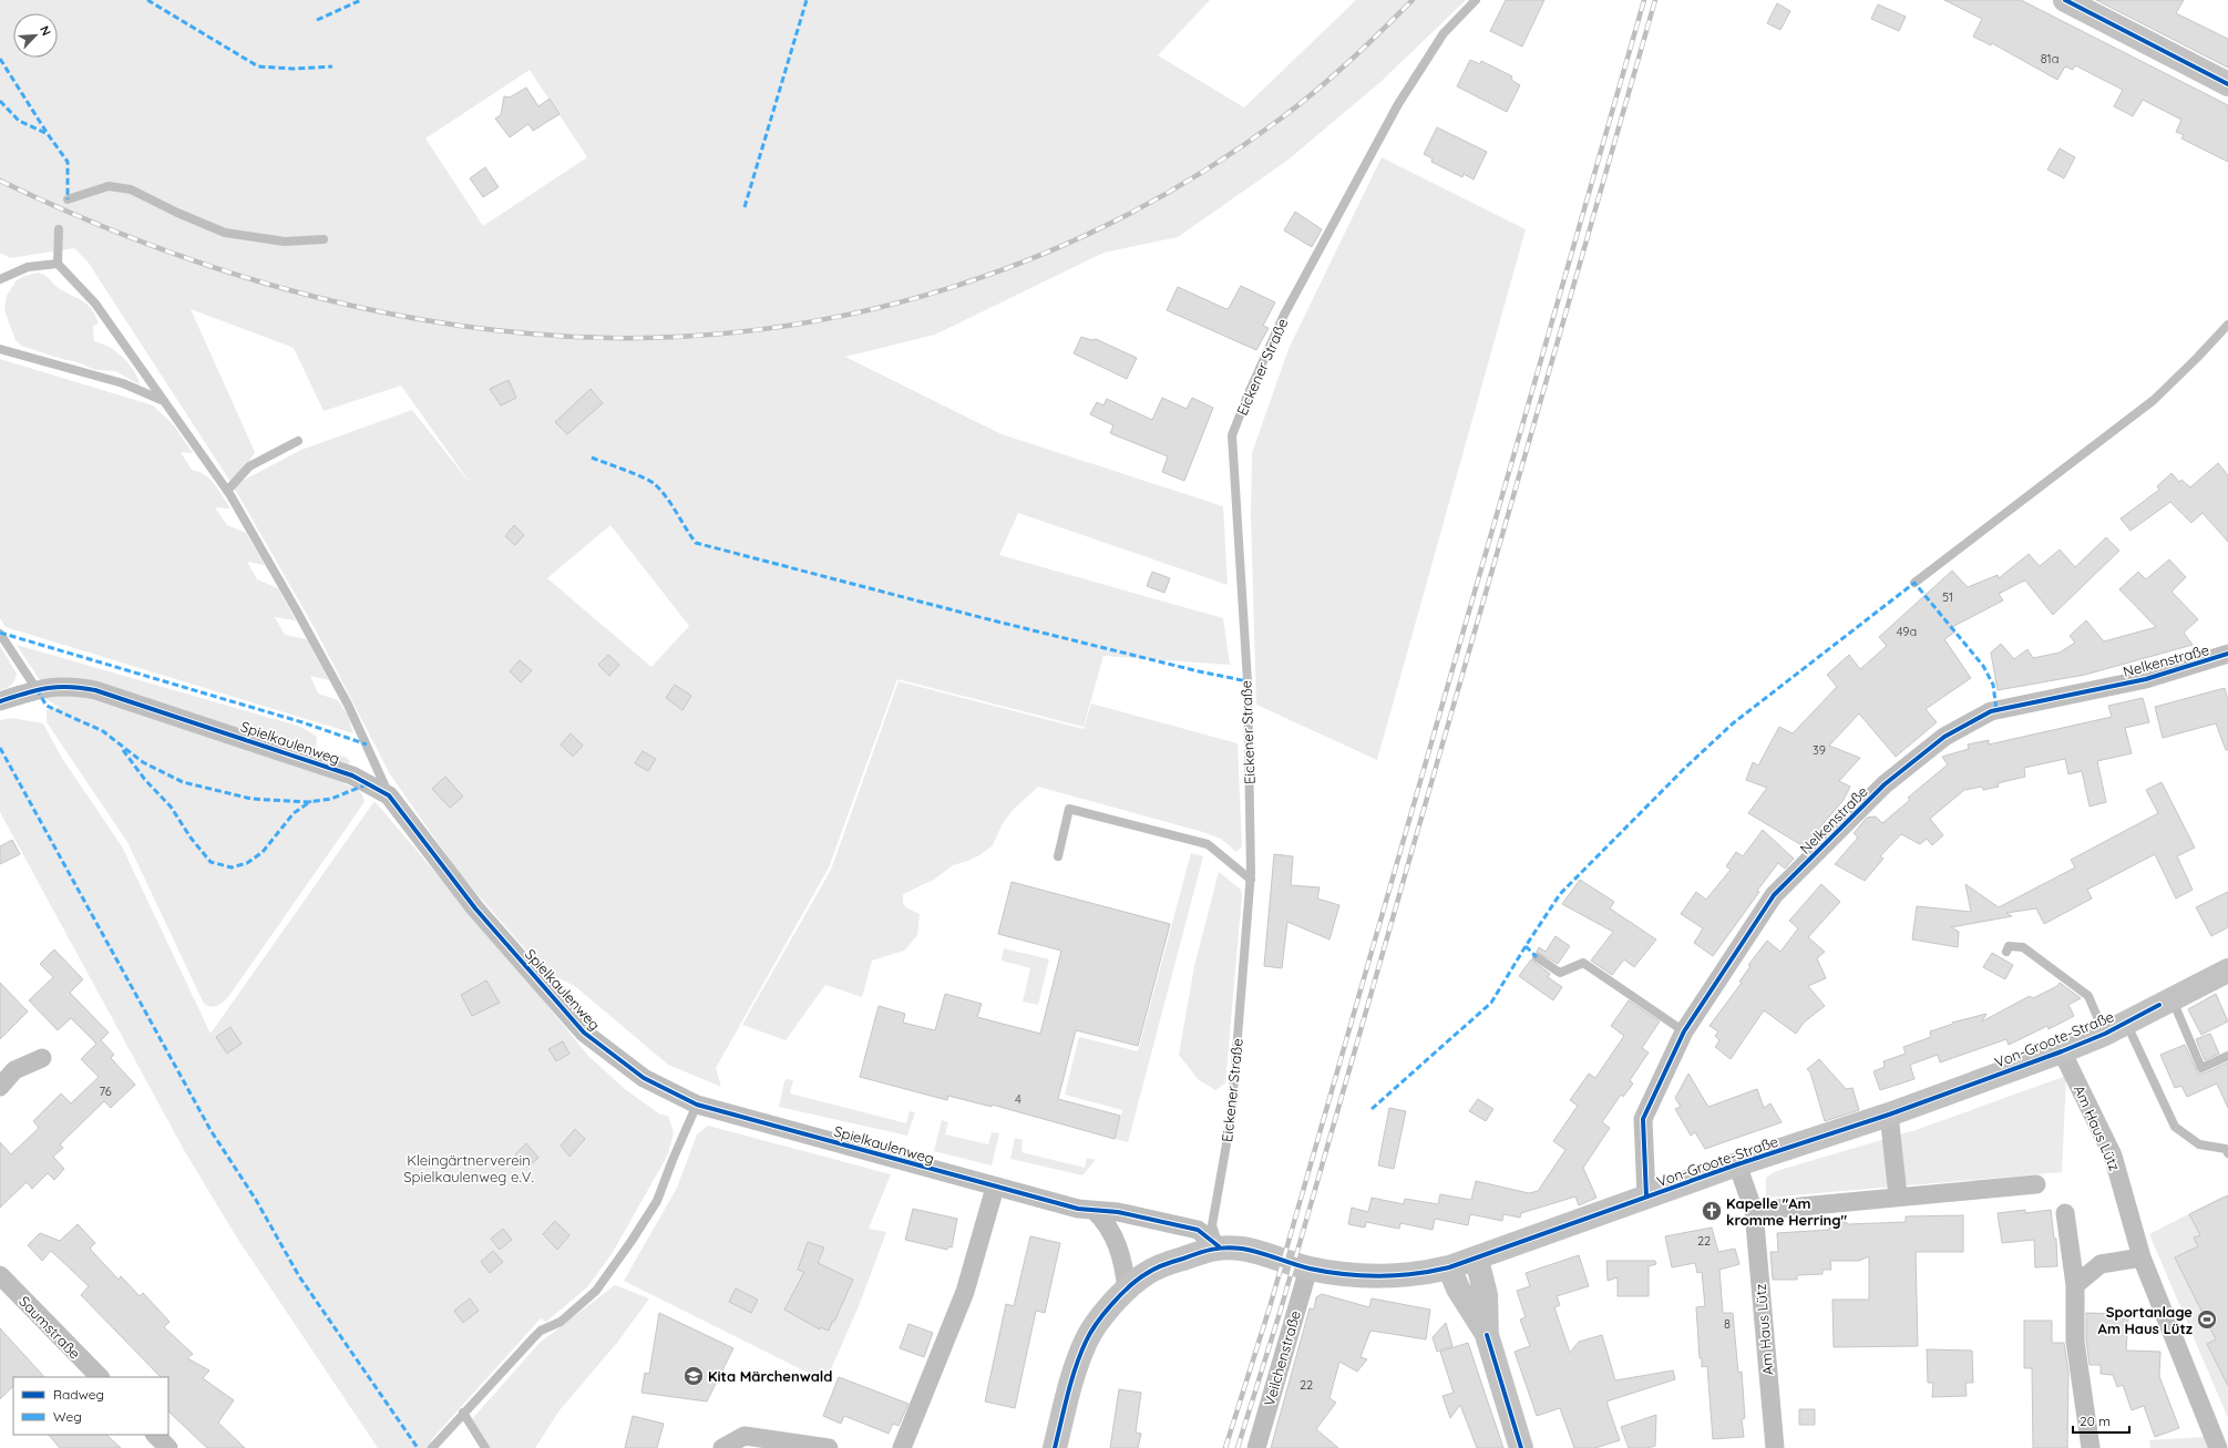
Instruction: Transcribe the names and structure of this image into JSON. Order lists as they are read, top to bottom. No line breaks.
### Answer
{"streets":{"street":["Nelkenstraße","Spielkaulenweg","Von-Groote-Straße","Am Haus Lütz","Saumstraße","Veilchenstraße"],"lane":["Eickener Straße"]},"crossings":[["Eickener Straße","Spielkaulenweg"],["Eickener Straße","Von-Groote-Straße"],["Nelkenstraße","Von-Groote-Straße"],["Spielkaulenweg","Von-Groote-Straße"],["Von-Groote-Straße","Am Haus Lütz"],["Von-Groote-Straße","Veilchenstraße"]],"parks":["Kleingärtnerverein Spielkaulenweg e.V."],"places":{"church":["Kapelle \"Am kromme Herring\""],"sports":["Sportanlage Am Haus Lütz"],"school or university":["Kita Märchenwald"]},"house_numbers":["81a","51","49a","39","76","4","22","8","22"],"legend":["Radweg","Weg"],"scale_bar":"20 m","north":"top right"}
